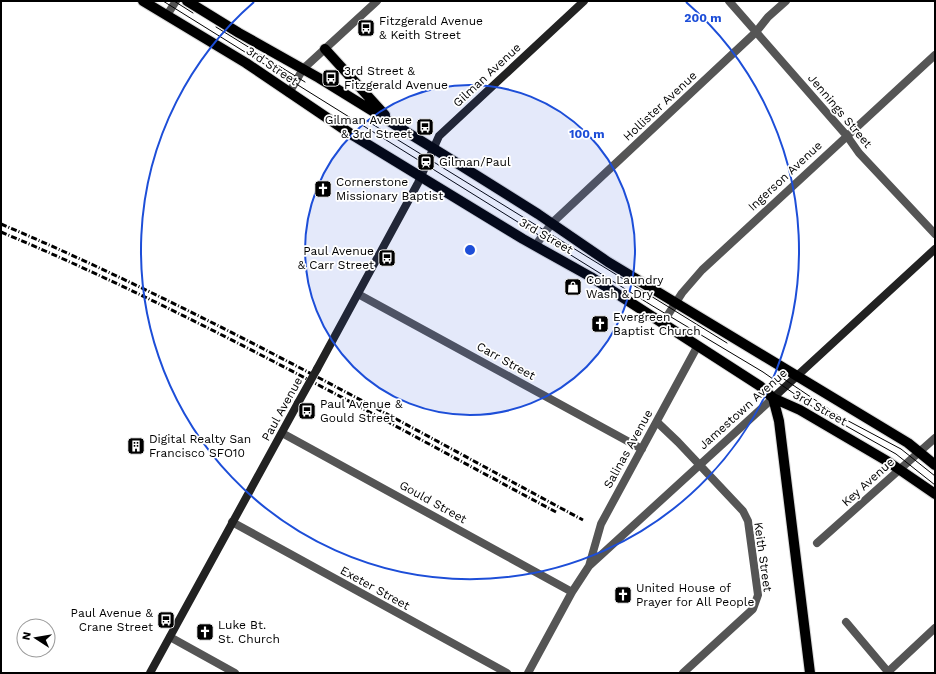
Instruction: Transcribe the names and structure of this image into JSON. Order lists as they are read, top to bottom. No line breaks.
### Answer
{"streets":{"main road":["3rd Street","Gilman Avenue","Paul Avenue","Jamestown Avenue"],"street":["Hollister Avenue","Jennings Street","Ingerson Avenue","Carr Street","Salinas Avenue","Key Avenue","Gould Street","Keith Street","Exeter Street"]},"crossings":[["3rd Street","Gilman Avenue"],["3rd Street","Hollister Avenue"],["3rd Street","Ingerson Avenue"],["3rd Street","Paul Avenue"],["3rd Street","Jamestown Avenue"],["3rd Street","Salinas Avenue"],["3rd Street","Key Avenue"],["Gilman Avenue","Paul Avenue"],["Hollister Avenue","Jennings Street"],["Jennings Street","Ingerson Avenue"],["Carr Street","Paul Avenue"],["Carr Street","Salinas Avenue"],["Paul Avenue","Gould Street"],["Paul Avenue","Exeter Street"],["Jamestown Avenue","Salinas Avenue"],["Jamestown Avenue","Gould Street"],["Jamestown Avenue","Keith Street"],["Salinas Avenue","Keith Street"]],"places":{"bus stop":["Fitzgerald Avenue & Keith Street","3rd Street & Fitzgerald Avenue","Gilman Avenue & 3rd Street","Paul Avenue & Carr Street","Paul Avenue & Gould Street","Paul Avenue & Crane Street"],"station":["Gilman/Paul"],"church":["Cornerstone Missionary Baptist","Evergreen Baptist Church","United House of Prayer for All People","Luke Bt. St. Church"],"shop":["Coin Laundry Wash & Dry"],"building":["Digital Realty San Francisco SFO10"]},"north":"left","rings":["200 m","100 m"]}
